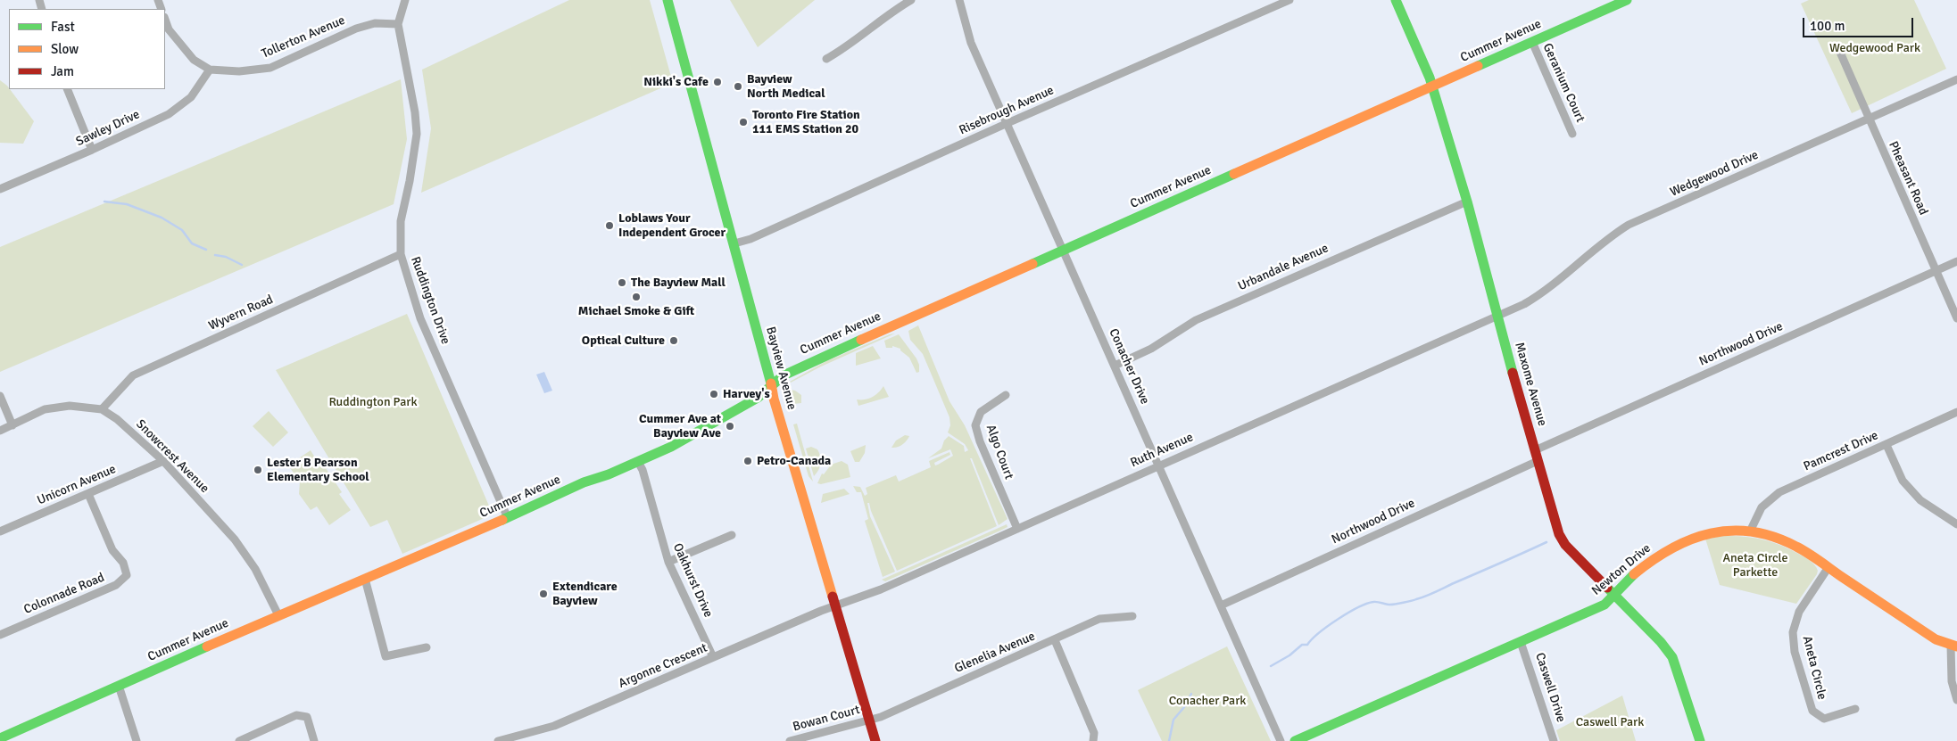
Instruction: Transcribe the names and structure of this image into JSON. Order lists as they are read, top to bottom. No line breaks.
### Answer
{"streets":{"street":["Tollerton Avenue","Cummer Avenue","Geranium Court","Risebrough Avenue","Sawley Drive","Wedgewood Drive","Pheasant Road","Urbandale Avenue","Ruddington Drive","Wyvern Road","Northwood Drive","Conacher Drive","Bayview Avenue","Maxome Avenue","Ruth Avenue","Pamcrest Drive","Algo Court","Snowcrest Avenue","Unicorn Avenue","Newton Drive","Oakhurst Drive","Colonnade Road","Glenelia Avenue","Argonne Crescent","Aneta Circle","Caswell Drive","Bowan Court"]},"crossings":[["Tollerton Avenue","Sawley Drive"],["Tollerton Avenue","Ruddington Drive"],["Cummer Avenue","Geranium Court"],["Cummer Avenue","Ruddington Drive"],["Cummer Avenue","Conacher Drive"],["Cummer Avenue","Bayview Avenue"],["Cummer Avenue","Maxome Avenue"],["Cummer Avenue","Snowcrest Avenue"],["Cummer Avenue","Oakhurst Drive"],["Risebrough Avenue","Conacher Drive"],["Risebrough Avenue","Bayview Avenue"],["Wedgewood Drive","Pheasant Road"],["Wedgewood Drive","Maxome Avenue"],["Wedgewood Drive","Ruth Avenue"],["Pheasant Road","Northwood Drive"],["Urbandale Avenue","Conacher Drive"],["Urbandale Avenue","Maxome Avenue"],["Ruddington Drive","Wyvern Road"],["Wyvern Road","Snowcrest Avenue"],["Northwood Drive","Conacher Drive"],["Northwood Drive","Maxome Avenue"],["Conacher Drive","Ruth Avenue"],["Bayview Avenue","Ruth Avenue"],["Bayview Avenue","Glenelia Avenue"],["Bayview Avenue","Argonne Crescent"],["Bayview Avenue","Bowan Court"],["Maxome Avenue","Ruth Avenue"],["Maxome Avenue","Newton Drive"],["Ruth Avenue","Algo Court"],["Ruth Avenue","Argonne Crescent"],["Pamcrest Drive","Newton Drive"],["Snowcrest Avenue","Unicorn Avenue"],["Unicorn Avenue","Colonnade Road"],["Newton Drive","Aneta Circle"],["Newton Drive","Caswell Drive"],["Oakhurst Drive","Argonne Crescent"],["Glenelia Avenue","Bowan Court"]],"parks":["Wedgewood Park","Ruddington Park","Aneta Circle Parkette","Conacher Park","Caswell Park"],"places":["Nikki's Cafe","Bayview North Medical","Toronto Fire Station 111 EMS Station 20","Loblaws Your Independent Grocer","The Bayview Mall","Michael Smoke & Gift","Optical Culture","Harvey's","Cummer Ave at Bayview Ave","Petro-Canada","Lester B Pearson Elementary School","Extendicare Bayview"],"legend":["Fast","Slow","Jam"],"scale_bar":"100 m"}
